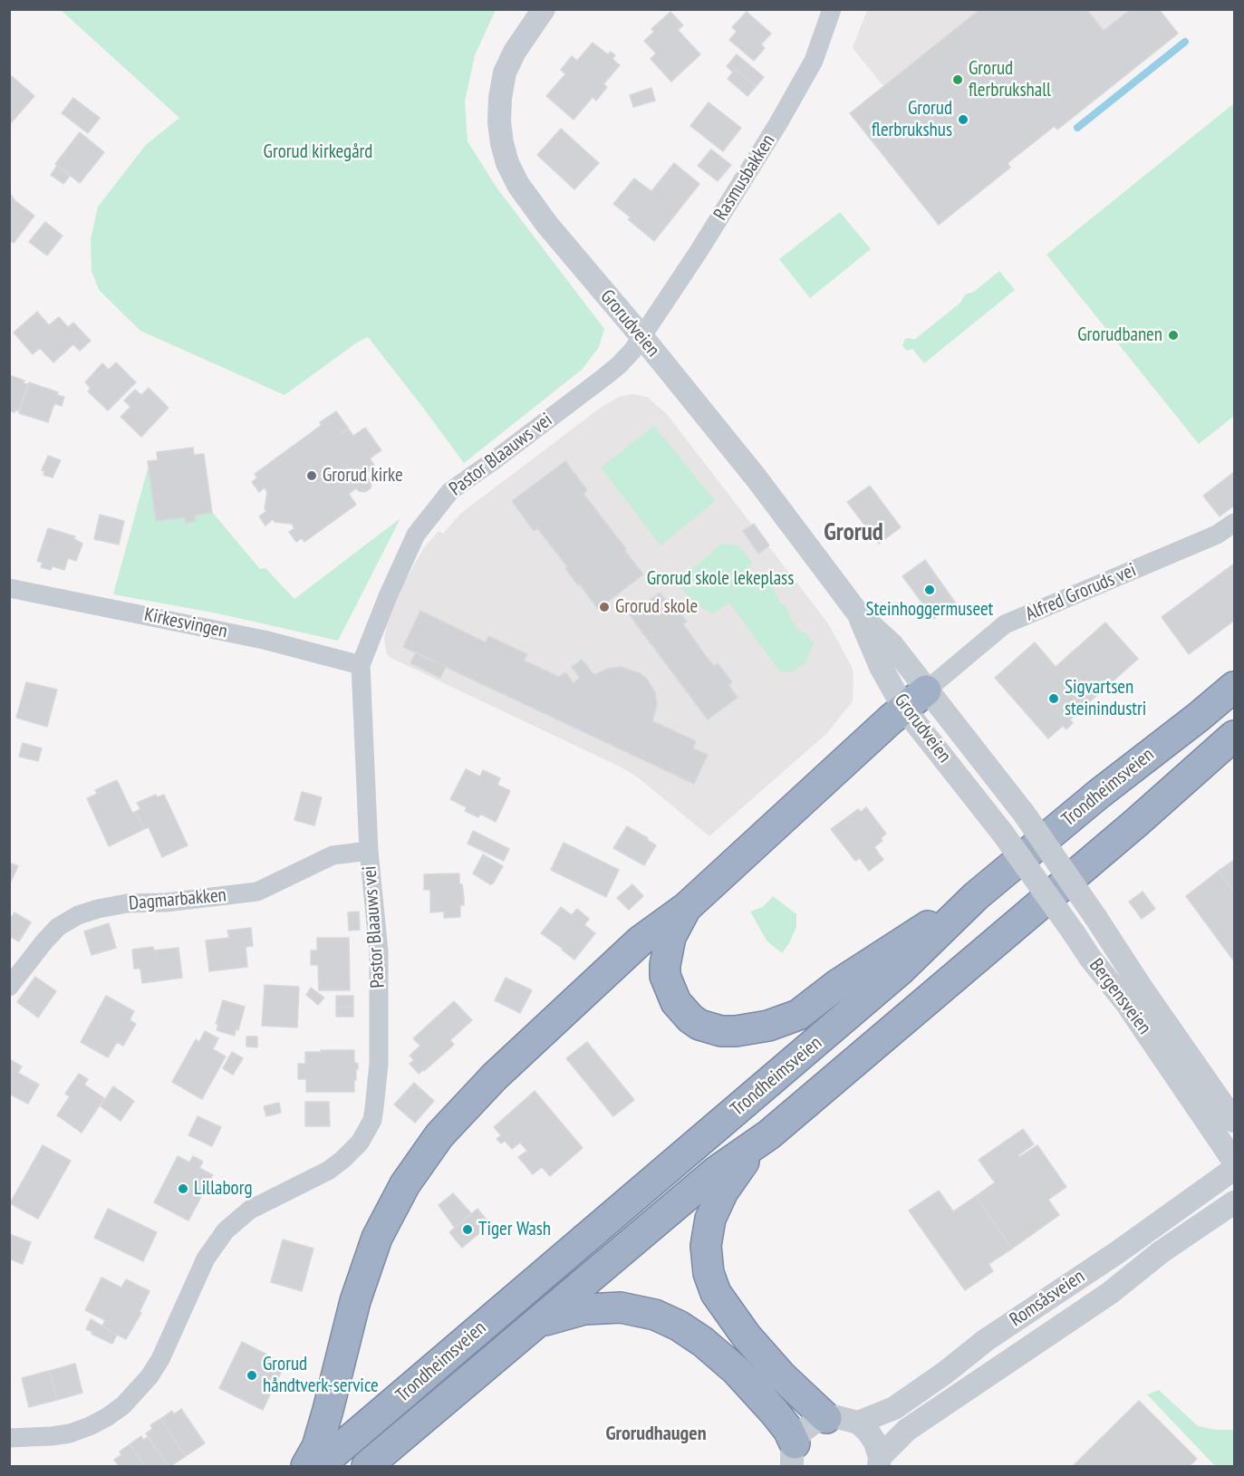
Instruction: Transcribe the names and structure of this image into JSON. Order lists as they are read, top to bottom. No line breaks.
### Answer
{"streets":{"highway":["Trondheimsveien"],"street":["Rasmusbakken","Grorudveien","Pastor Blaauws vei","Alfred Groruds vei","Kirkesvingen","Dagmarbakken","Bergensveien","Romsåsveien"]},"crossings":[["Rasmusbakken","Grorudveien"],["Rasmusbakken","Pastor Blaauws vei"],["Grorudveien","Pastor Blaauws vei"],["Grorudveien","Alfred Groruds vei"],["Grorudveien","Bergensveien"],["Pastor Blaauws vei","Kirkesvingen"],["Pastor Blaauws vei","Dagmarbakken"]],"districts":["Grorud","Grorudhaugen"],"parks":["Grorud kirkegård","Grorud skole lekeplass"],"places":["Grorud flerbrukshall","Grorud flerbrukshus","Grorudbanen","Grorud kirke","Steinhoggermuseet","Grorud skole","Sigvartsen steinindustri","Lillaborg","Tiger Wash","Grorud håndtverk-service"]}
